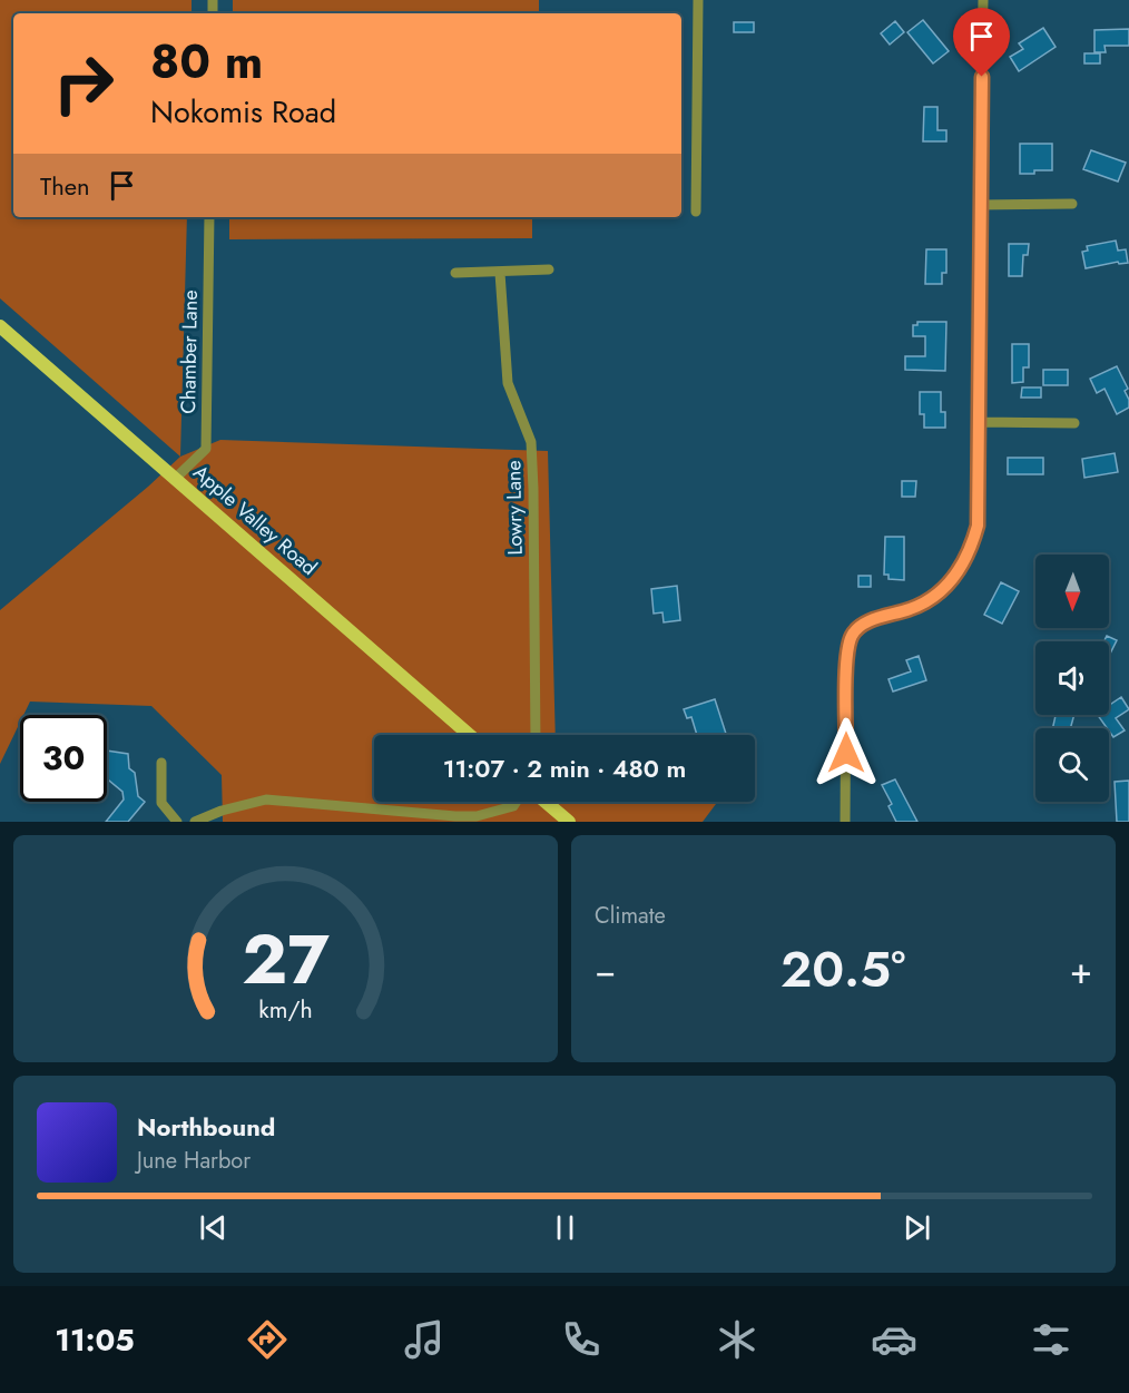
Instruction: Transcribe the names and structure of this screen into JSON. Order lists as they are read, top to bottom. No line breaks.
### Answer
{"streets":{"main road":["Apple Valley Road"],"street":["Chamber Lane","Lowry Lane"]},"crossings":[["Chamber Lane","Apple Valley Road"]],"north":"bottom","page":{"turn":["80 m","Nokomis Road"],"then":"Then","limit":"30","trip":"11:07 · 2 min · 480 m","tile":"Climate","heat":["−","20.5°","+"],"song":["Northbound","June Harbor"],"tabs":"11:05","gauge":["27","km/h"]}}
